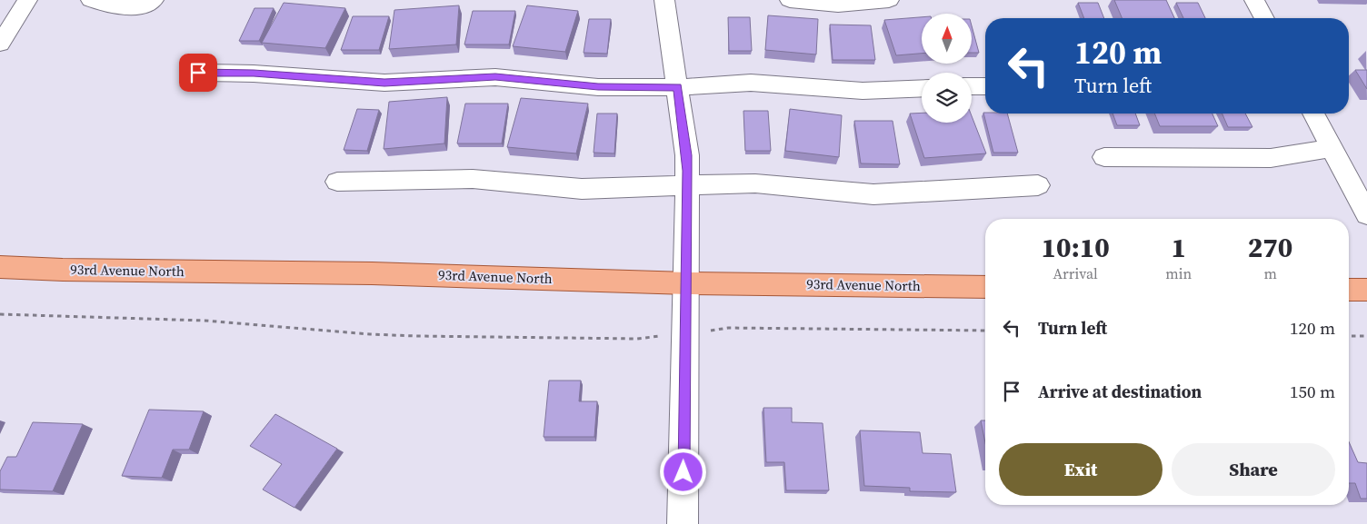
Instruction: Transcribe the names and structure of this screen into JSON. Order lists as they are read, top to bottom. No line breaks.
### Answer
{"streets":{"main road":["93rd Avenue North"]},"north":"top","page":{"turn":["120 m","Turn left"],"eta":["10:10","Arrival","1","min","270","m"],"list":[{"name":"Turn left","value":"120 m"},{"name":"Arrive at destination","value":"150 m"}],"buttons":["Exit","Share"]}}
